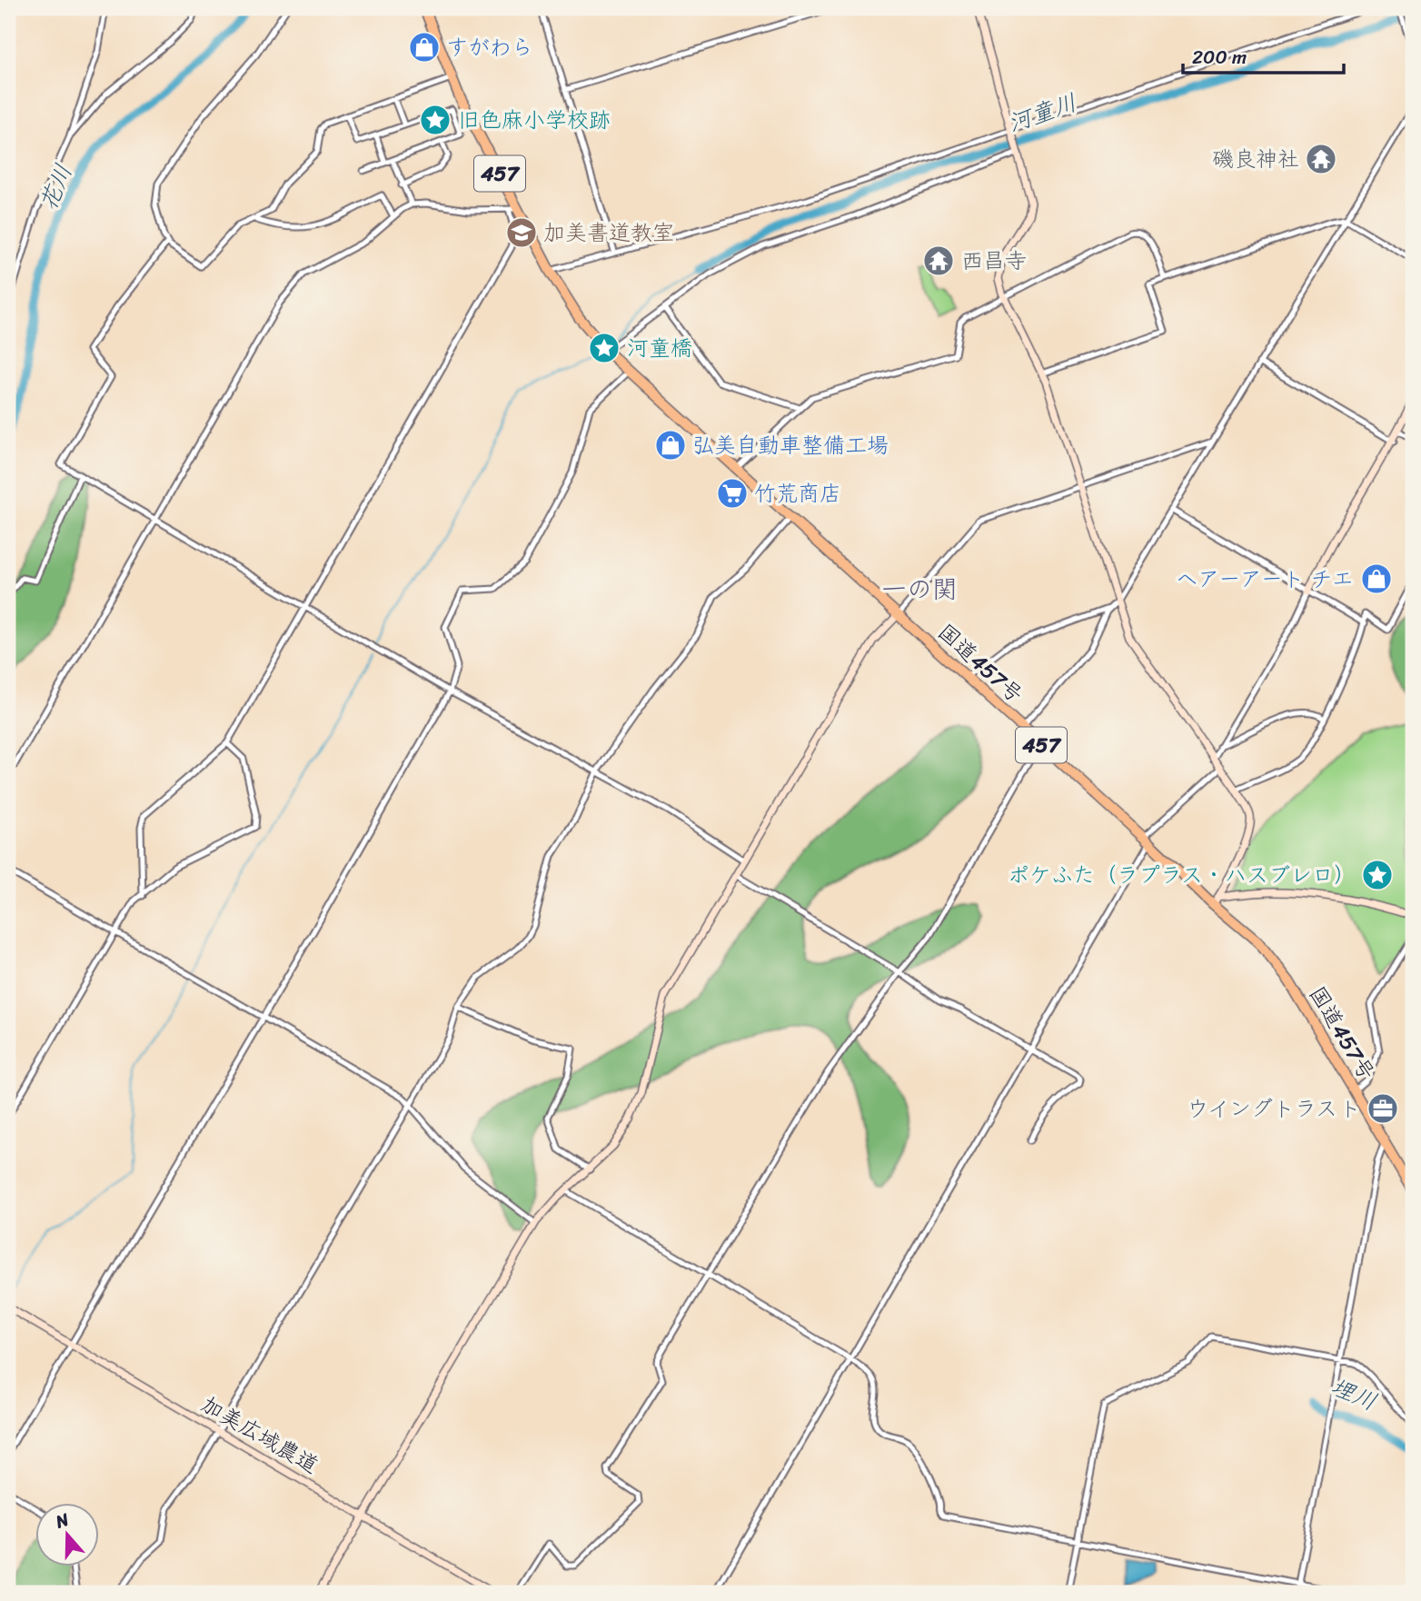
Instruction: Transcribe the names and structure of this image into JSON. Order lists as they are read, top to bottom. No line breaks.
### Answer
{"streets":{"highway":["457","国道457号"],"street":["加美広域農道"]},"districts":["一の関"],"water":["河童川","花川","埋川"],"places":{"shop":["すがわら","弘美自動車整備工場","ヘアーアート チエ"],"place":["旧色麻小学校跡","河童橋","ポケふた（ラプラス・ハスブレロ）"],"temple":["磯良神社","西昌寺"],"school or university":["加美書道教室"],"supermarket":["竹荒商店"],"office":["ウイングトラスト"]},"scale_bar":"200 m","north":"top"}
